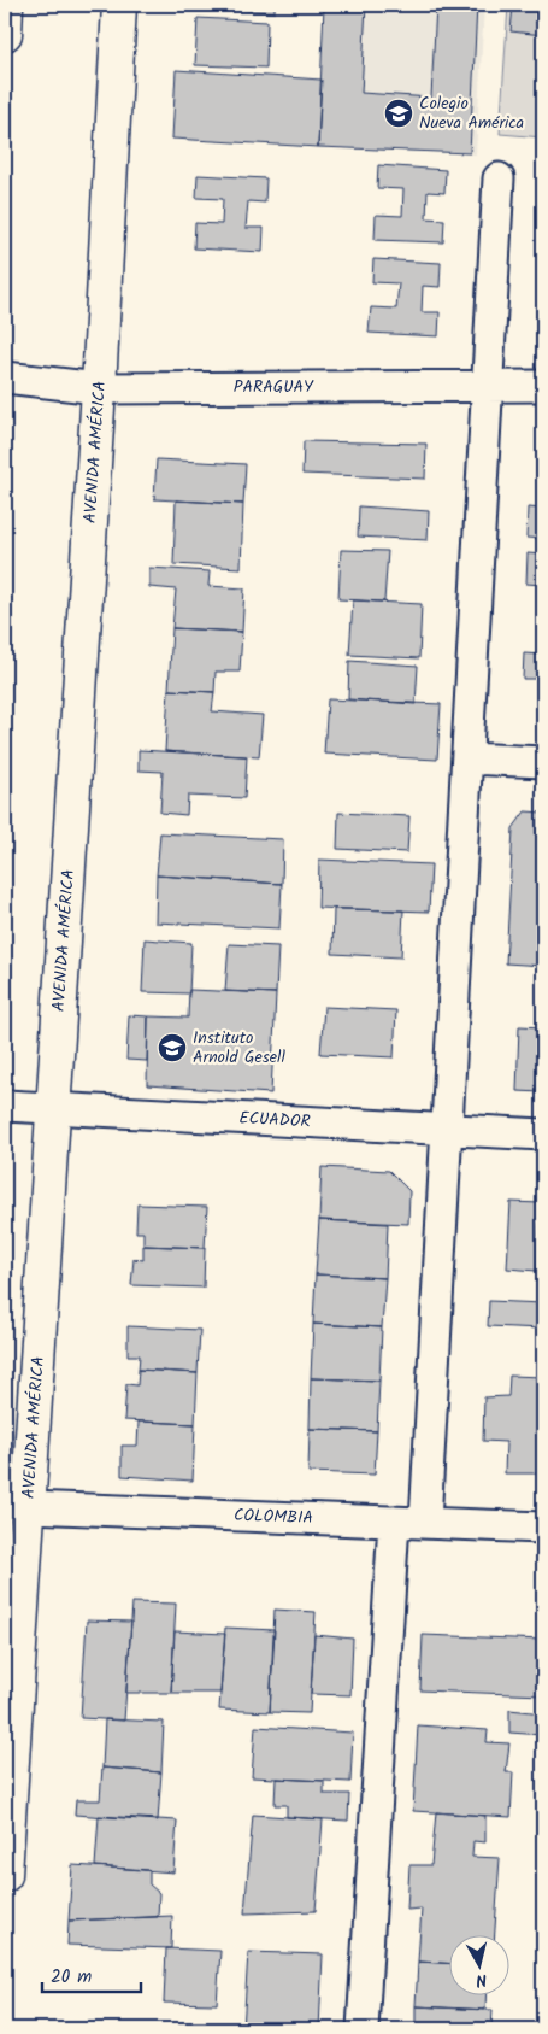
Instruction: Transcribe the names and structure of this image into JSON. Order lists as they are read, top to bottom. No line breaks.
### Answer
{"streets":{"main road":["AVENIDA AMÉRICA"],"street":["PARAGUAY","ECUADOR","COLOMBIA"]},"crossings":[["PARAGUAY","AVENIDA AMÉRICA"],["AVENIDA AMÉRICA","ECUADOR"],["AVENIDA AMÉRICA","COLOMBIA"]],"places":{"school or university":["Colegio Nueva América","Instituto Arnold Gesell"]},"scale_bar":"20 m","north":"bottom"}
